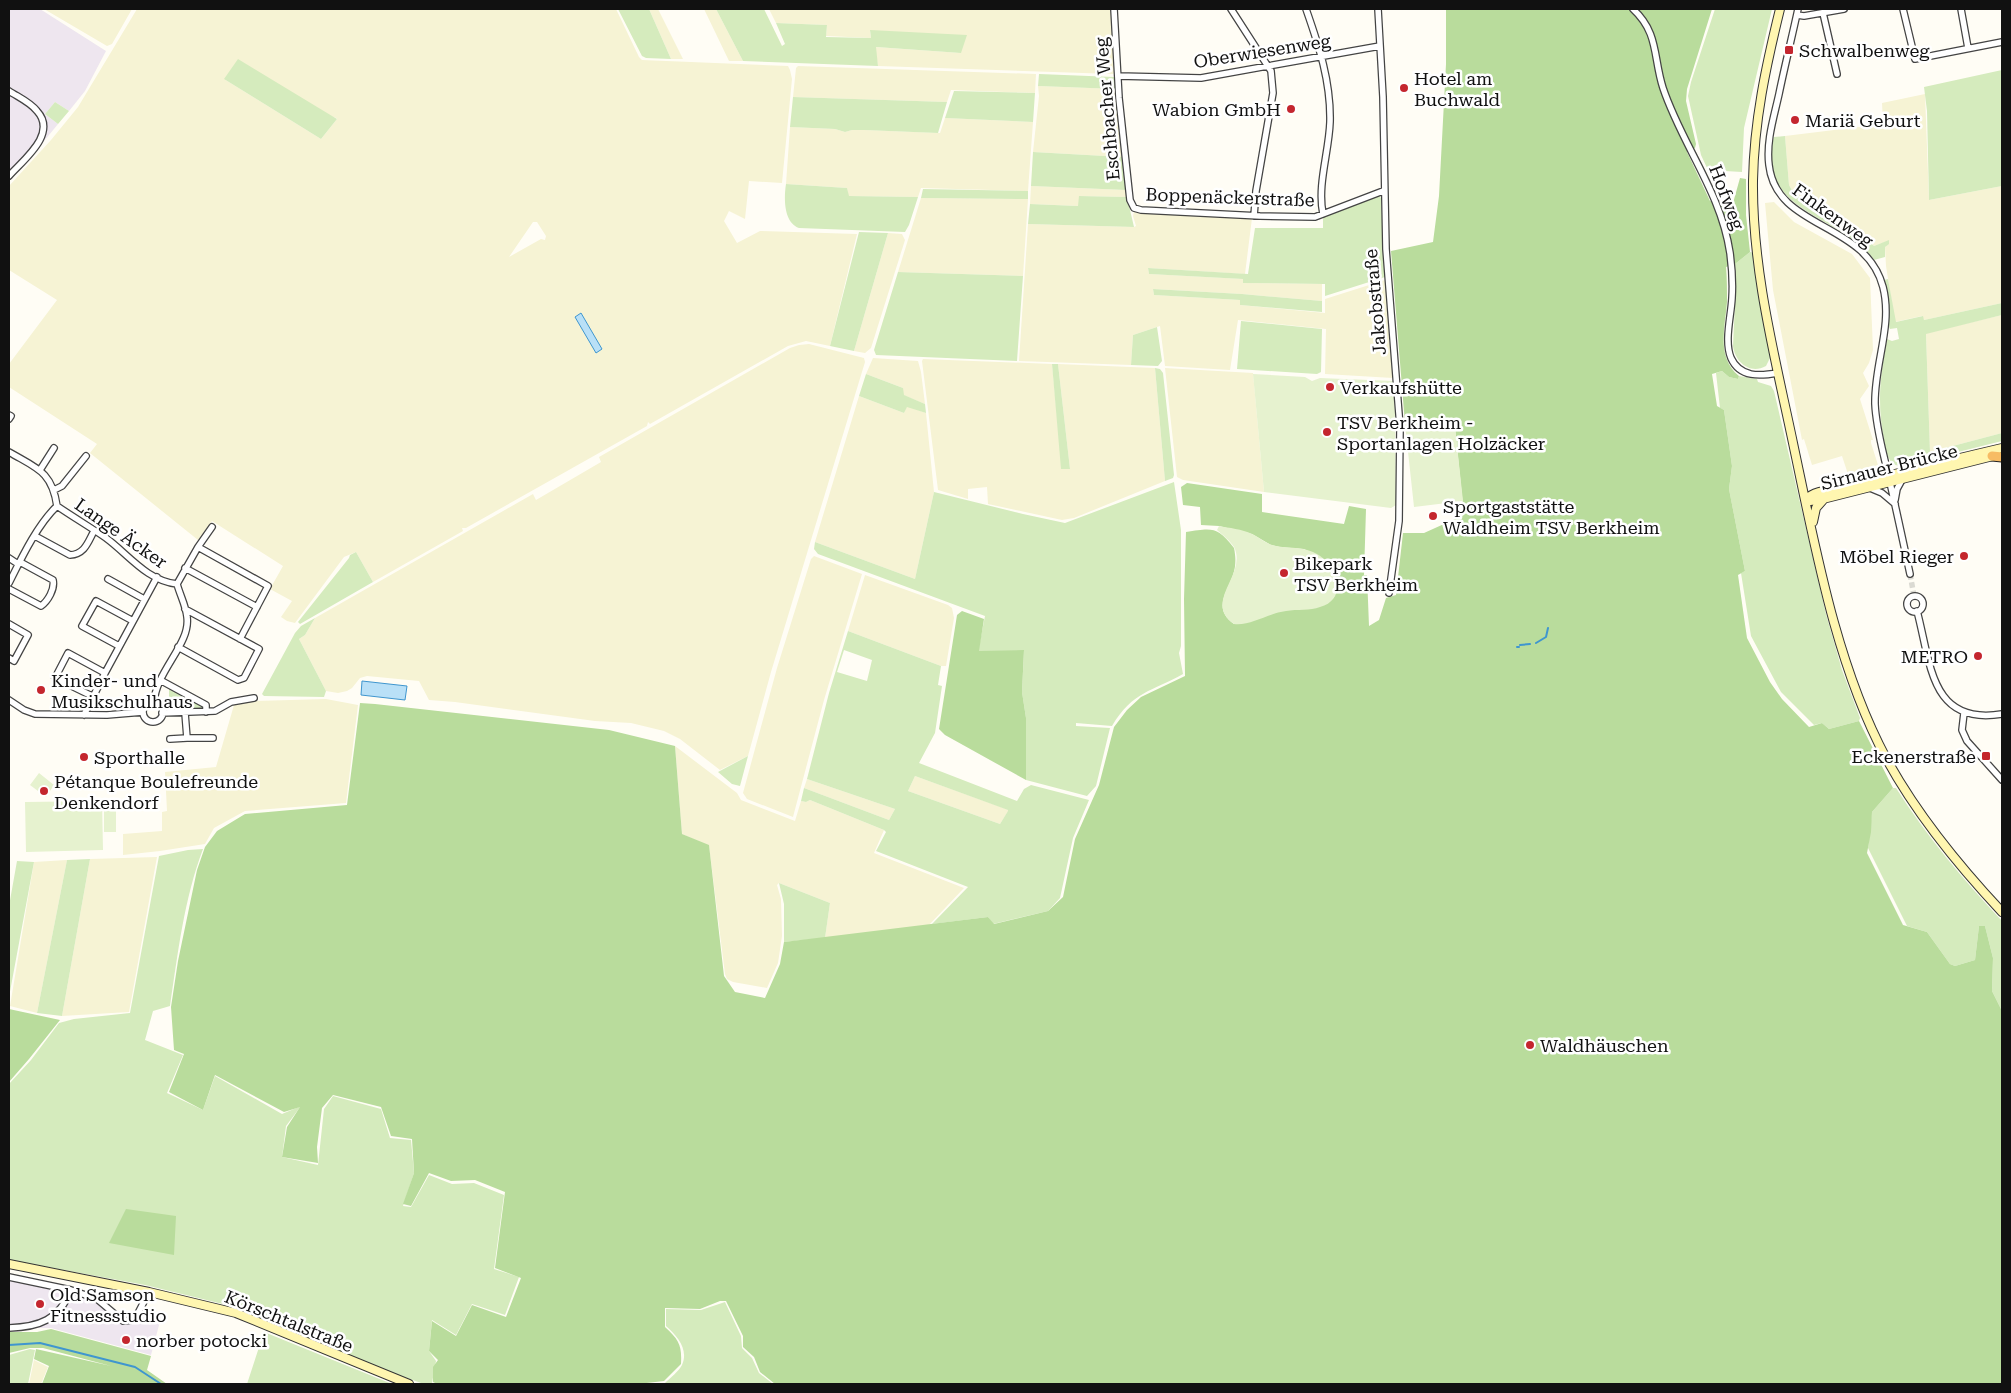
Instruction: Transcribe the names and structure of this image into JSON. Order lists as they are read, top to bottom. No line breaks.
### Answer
{"streets":{"main road":["Sirnauer Brücke","Körschtalstraße"],"street":["Oberwiesenweg","Eschbacher Weg","Boppenäckerstraße","Hofweg","Finkenweg","Jakobstraße","Lange Äcker"]},"crossings":[["Oberwiesenweg","Eschbacher Weg"],["Oberwiesenweg","Jakobstraße"],["Eschbacher Weg","Boppenäckerstraße"],["Boppenäckerstraße","Jakobstraße"],["Finkenweg","Sirnauer Brücke"]],"places":{"transit":["Schwalbenweg","Eckenerstraße"],"other":["Hotel am Buchwald","Wabion GmbH","Mariä Geburt","Verkaufshütte","TSV Berkheim - Sportanlagen Holzäcker","Sportgaststätte Waldheim TSV Berkheim","Möbel Rieger","Bikepark TSV Berkheim","METRO","Kinder- und Musikschulhaus","Sporthalle","Pétanque Boulefreunde Denkendorf","Waldhäuschen","Old Samson Fitnessstudio","norber potocki"]}}
